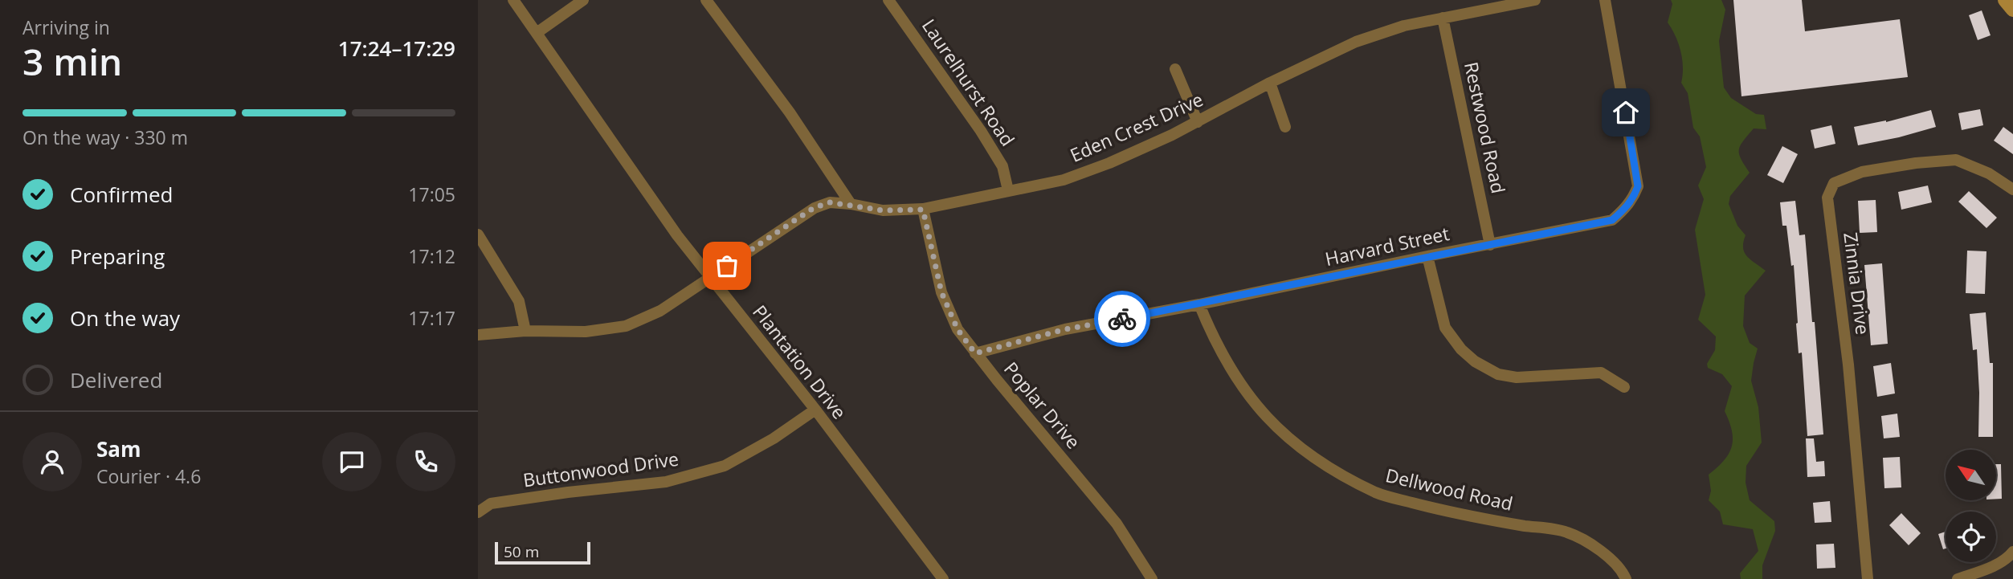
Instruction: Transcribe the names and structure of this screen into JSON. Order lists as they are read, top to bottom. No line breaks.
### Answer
{"streets":{"street":["Laurelhurst Road","Eden Crest Drive","Restwood Road","Harvard Street","Zinnia Drive","Plantation Drive","Poplar Drive","Buttonwood Drive","Dellwood Road"]},"crossings":[["Laurelhurst Road","Eden Crest Drive"],["Eden Crest Drive","Restwood Road"],["Eden Crest Drive","Plantation Drive"],["Eden Crest Drive","Poplar Drive"],["Restwood Road","Harvard Street"],["Harvard Street","Poplar Drive"],["Harvard Street","Dellwood Road"],["Plantation Drive","Buttonwood Drive"]],"scale_bar":"50 m","north":"top left","page":{"heading":["3 min","Arriving in","17:24–17:29"],"panel":["Sam","Courier · 4.6"],"bar":"On the way · 330 m","list":[["Confirmed","17:05"],["Preparing","17:12"],["On the way","17:17"],"Delivered"],"scale":"50 m"}}
